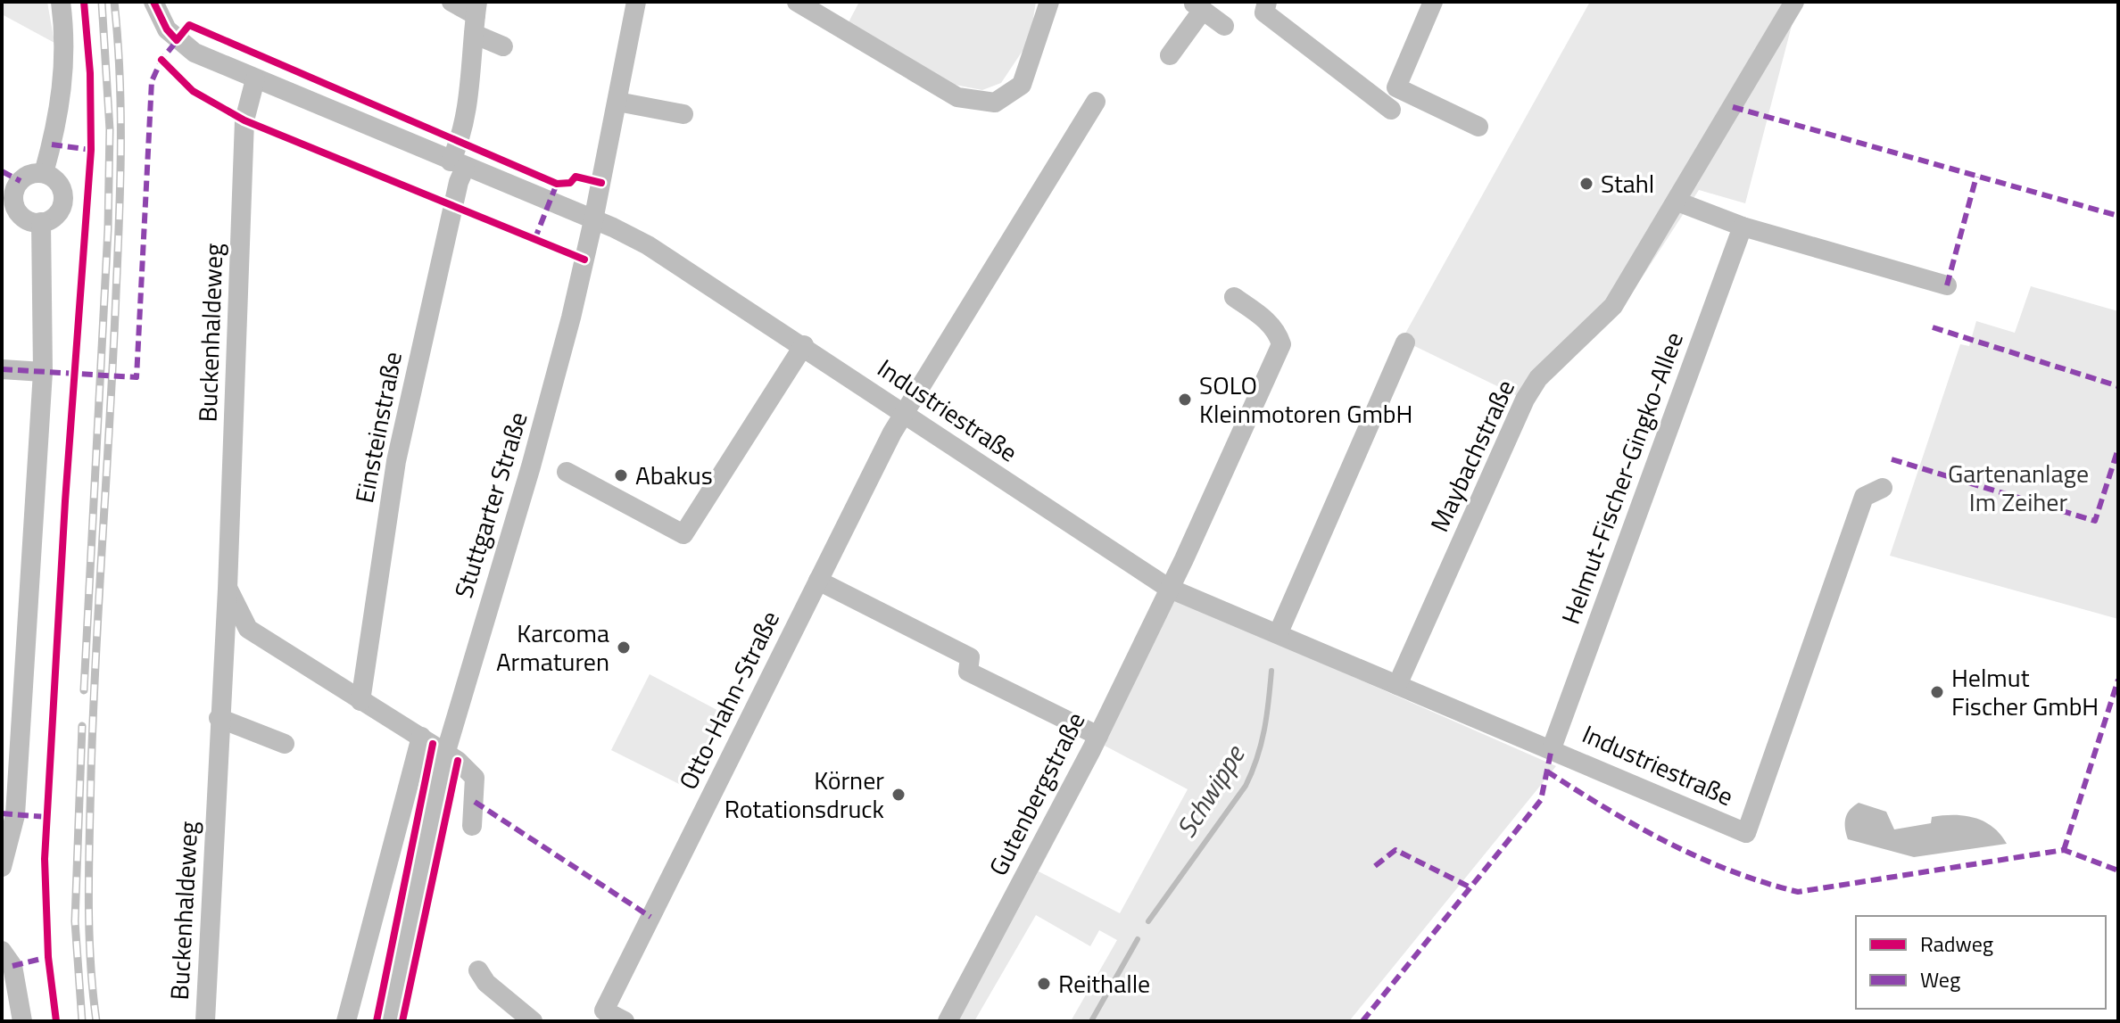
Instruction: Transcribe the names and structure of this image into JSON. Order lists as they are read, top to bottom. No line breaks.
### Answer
{"streets":{"street":["Buckenhaldeweg","Industriestraße","Einsteinstraße","Maybachstraße","Helmut-Fischer-Gingko-Allee","Stuttgarter Straße","Otto-Hahn-Straße","Gutenbergstraße"]},"crossings":[["Buckenhaldeweg","Industriestraße"],["Buckenhaldeweg","Einsteinstraße"],["Buckenhaldeweg","Stuttgarter Straße"],["Industriestraße","Einsteinstraße"],["Industriestraße","Maybachstraße"],["Industriestraße","Helmut-Fischer-Gingko-Allee"],["Industriestraße","Stuttgarter Straße"],["Industriestraße","Otto-Hahn-Straße"],["Industriestraße","Gutenbergstraße"]],"water":["Schwippe"],"parks":["Gartenanlage Im Zeiher"],"places":["Stahl","SOLO Kleinmotoren GmbH","Abakus","Karcoma Armaturen","Helmut Fischer GmbH","Körner Rotationsdruck","Reithalle"],"legend":["Radweg","Weg"]}
